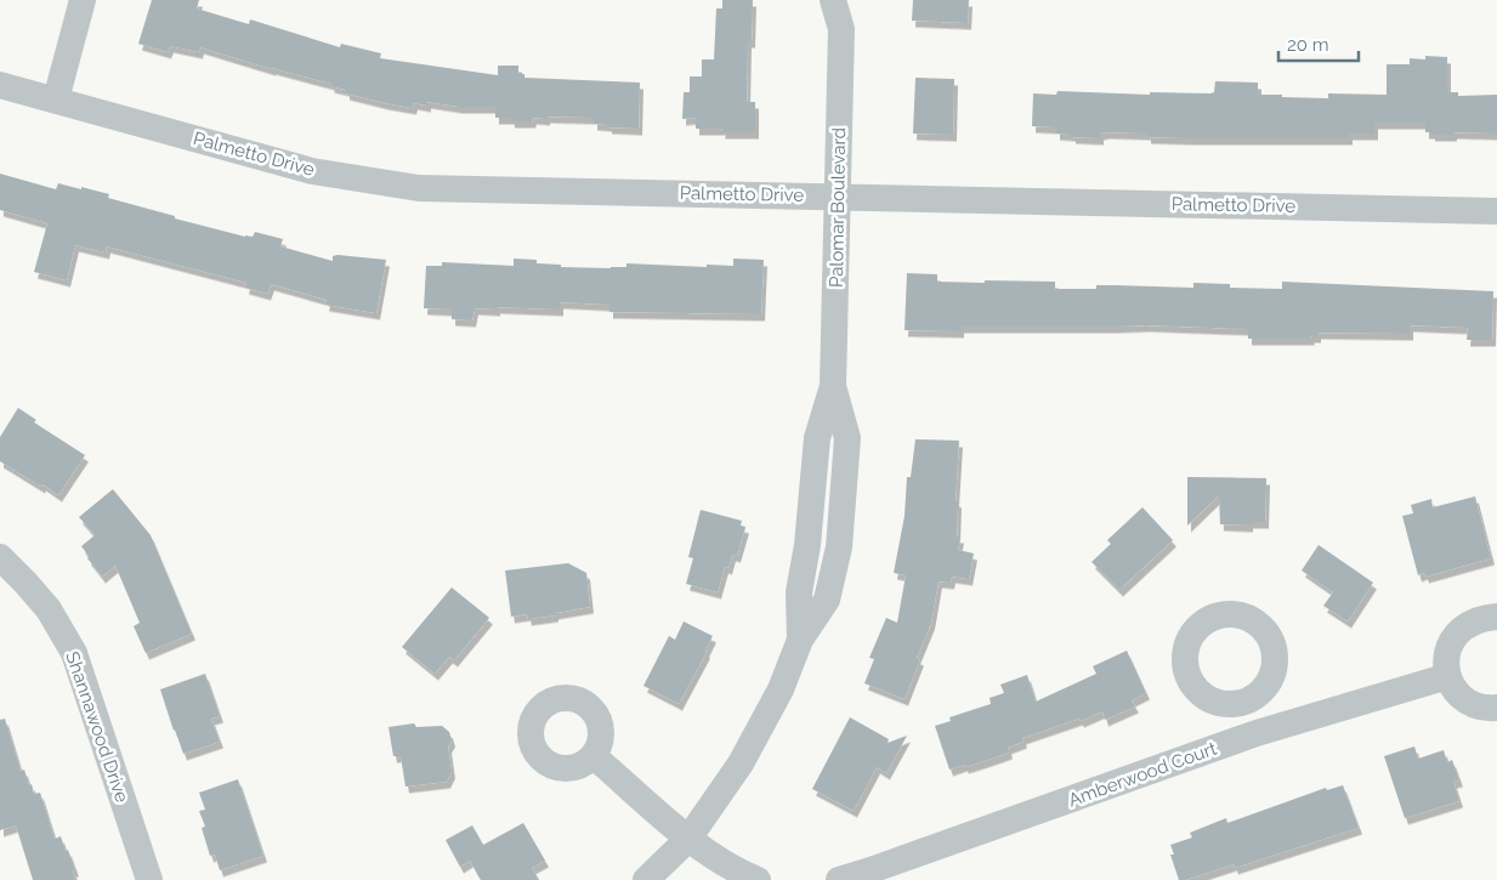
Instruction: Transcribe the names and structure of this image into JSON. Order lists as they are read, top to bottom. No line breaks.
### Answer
{"streets":{"street":["Palmetto Drive","Palomar Boulevard","Shannawood Drive","Amberwood Court"]},"crossings":[["Palmetto Drive","Palomar Boulevard"]],"scale_bar":"20 m"}
